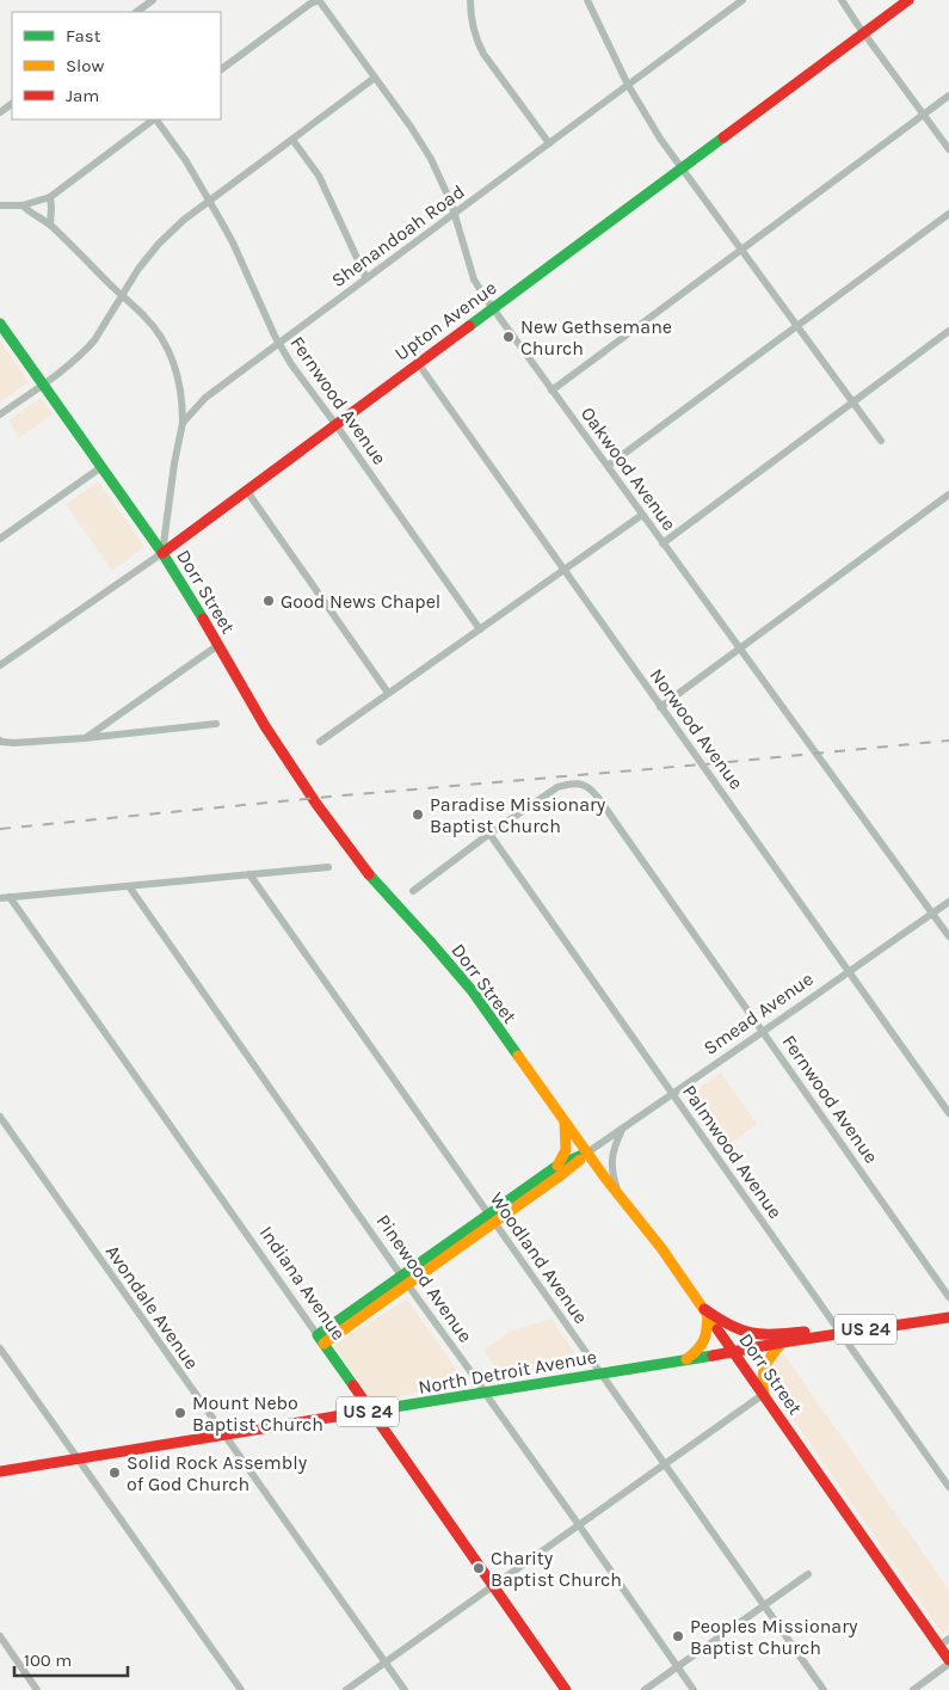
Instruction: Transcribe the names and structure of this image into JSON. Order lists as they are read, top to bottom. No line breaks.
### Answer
{"streets":{"main road":["Upton Avenue","Dorr Street","Smead Avenue","Indiana Avenue","US 24","North Detroit Avenue"],"street":["Shenandoah Road","Fernwood Avenue","Oakwood Avenue","Norwood Avenue","Palmwood Avenue","Woodland Avenue","Pinewood Avenue","Avondale Avenue"]},"crossings":[["Shenandoah Road","Fernwood Avenue"],["Shenandoah Road","Oakwood Avenue"],["Upton Avenue","Fernwood Avenue"],["Upton Avenue","Oakwood Avenue"],["Upton Avenue","Dorr Street"],["Upton Avenue","Norwood Avenue"],["Fernwood Avenue","Smead Avenue"],["Fernwood Avenue","Palmwood Avenue"],["Oakwood Avenue","Smead Avenue"],["Dorr Street","Smead Avenue"],["Dorr Street","North Detroit Avenue"],["Norwood Avenue","Smead Avenue"],["Smead Avenue","Palmwood Avenue"],["Smead Avenue","Woodland Avenue"],["Smead Avenue","Pinewood Avenue"],["Smead Avenue","Indiana Avenue"],["Palmwood Avenue","North Detroit Avenue"],["Woodland Avenue","North Detroit Avenue"],["Pinewood Avenue","North Detroit Avenue"],["Indiana Avenue","North Detroit Avenue"],["Avondale Avenue","North Detroit Avenue"]],"places":["New Gethsemane Church","Good News Chapel","Paradise Missionary Baptist Church","Mount Nebo Baptist Church","Solid Rock Assembly of God Church","Charity Baptist Church","Peoples Missionary Baptist Church"],"legend":["Fast","Slow","Jam"],"scale_bar":"100 m"}
